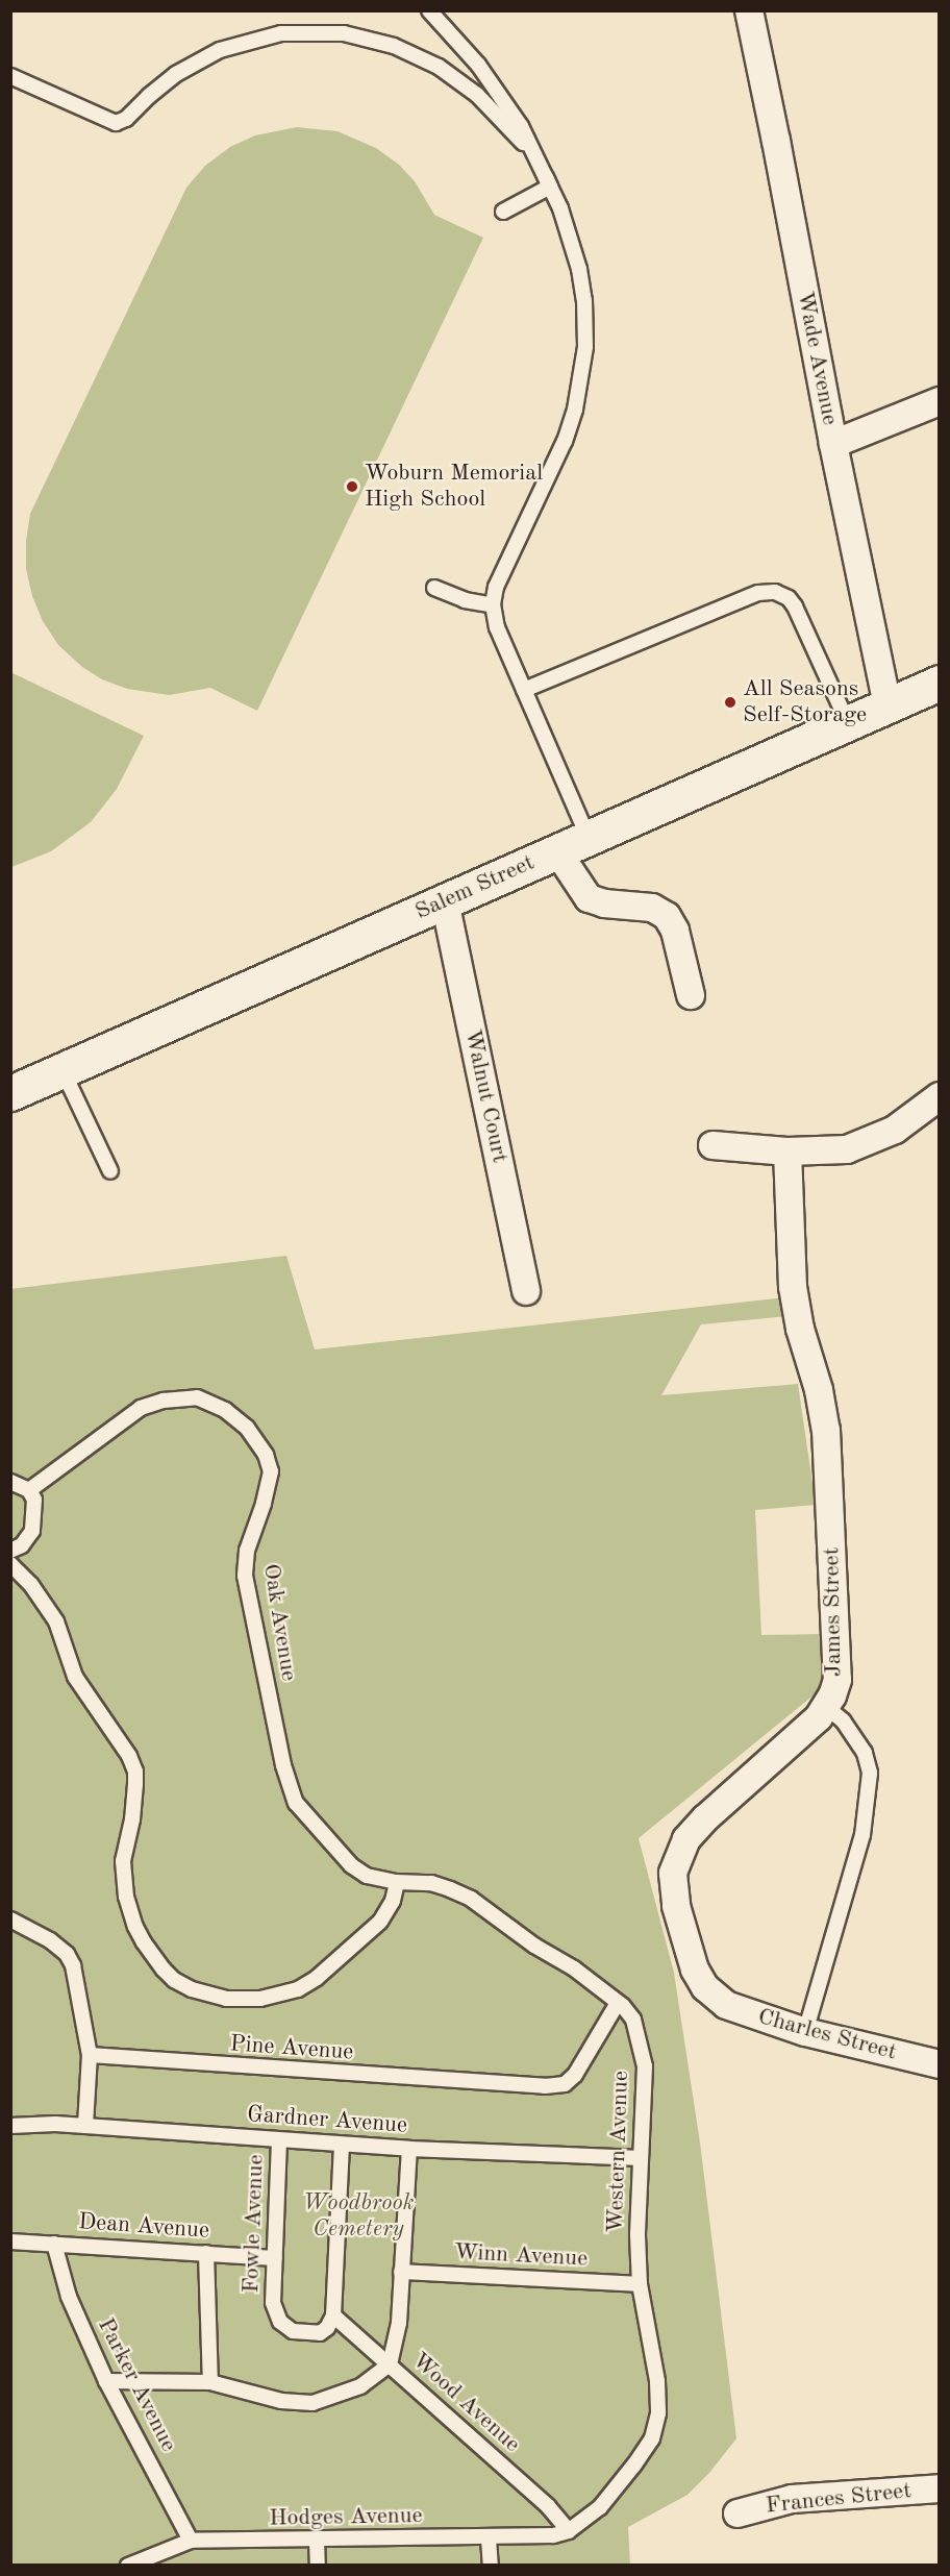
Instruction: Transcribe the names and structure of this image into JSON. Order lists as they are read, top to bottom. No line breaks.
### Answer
{"streets":{"street":["Wade Avenue","Salem Street","Walnut Court","James Street","Charles Street","Frances Street"],"lane":["Oak Avenue","Pine Avenue","Gardner Avenue","Western Avenue","Fowle Avenue","Dean Avenue","Winn Avenue","Parker Avenue","Wood Avenue","Hodges Avenue"]},"crossings":[["Wade Avenue","Salem Street"],["Salem Street","Walnut Court"],["James Street","Charles Street"],["Oak Avenue","Western Avenue"],["Pine Avenue","Western Avenue"],["Gardner Avenue","Western Avenue"],["Gardner Avenue","Fowle Avenue"],["Western Avenue","Winn Avenue"],["Western Avenue","Wood Avenue"],["Western Avenue","Hodges Avenue"],["Fowle Avenue","Dean Avenue"],["Fowle Avenue","Wood Avenue"],["Dean Avenue","Parker Avenue"],["Parker Avenue","Hodges Avenue"],["Wood Avenue","Hodges Avenue"]],"parks":["Woodbrook Cemetery"],"places":["Woburn Memorial High School","All Seasons Self-Storage"]}
